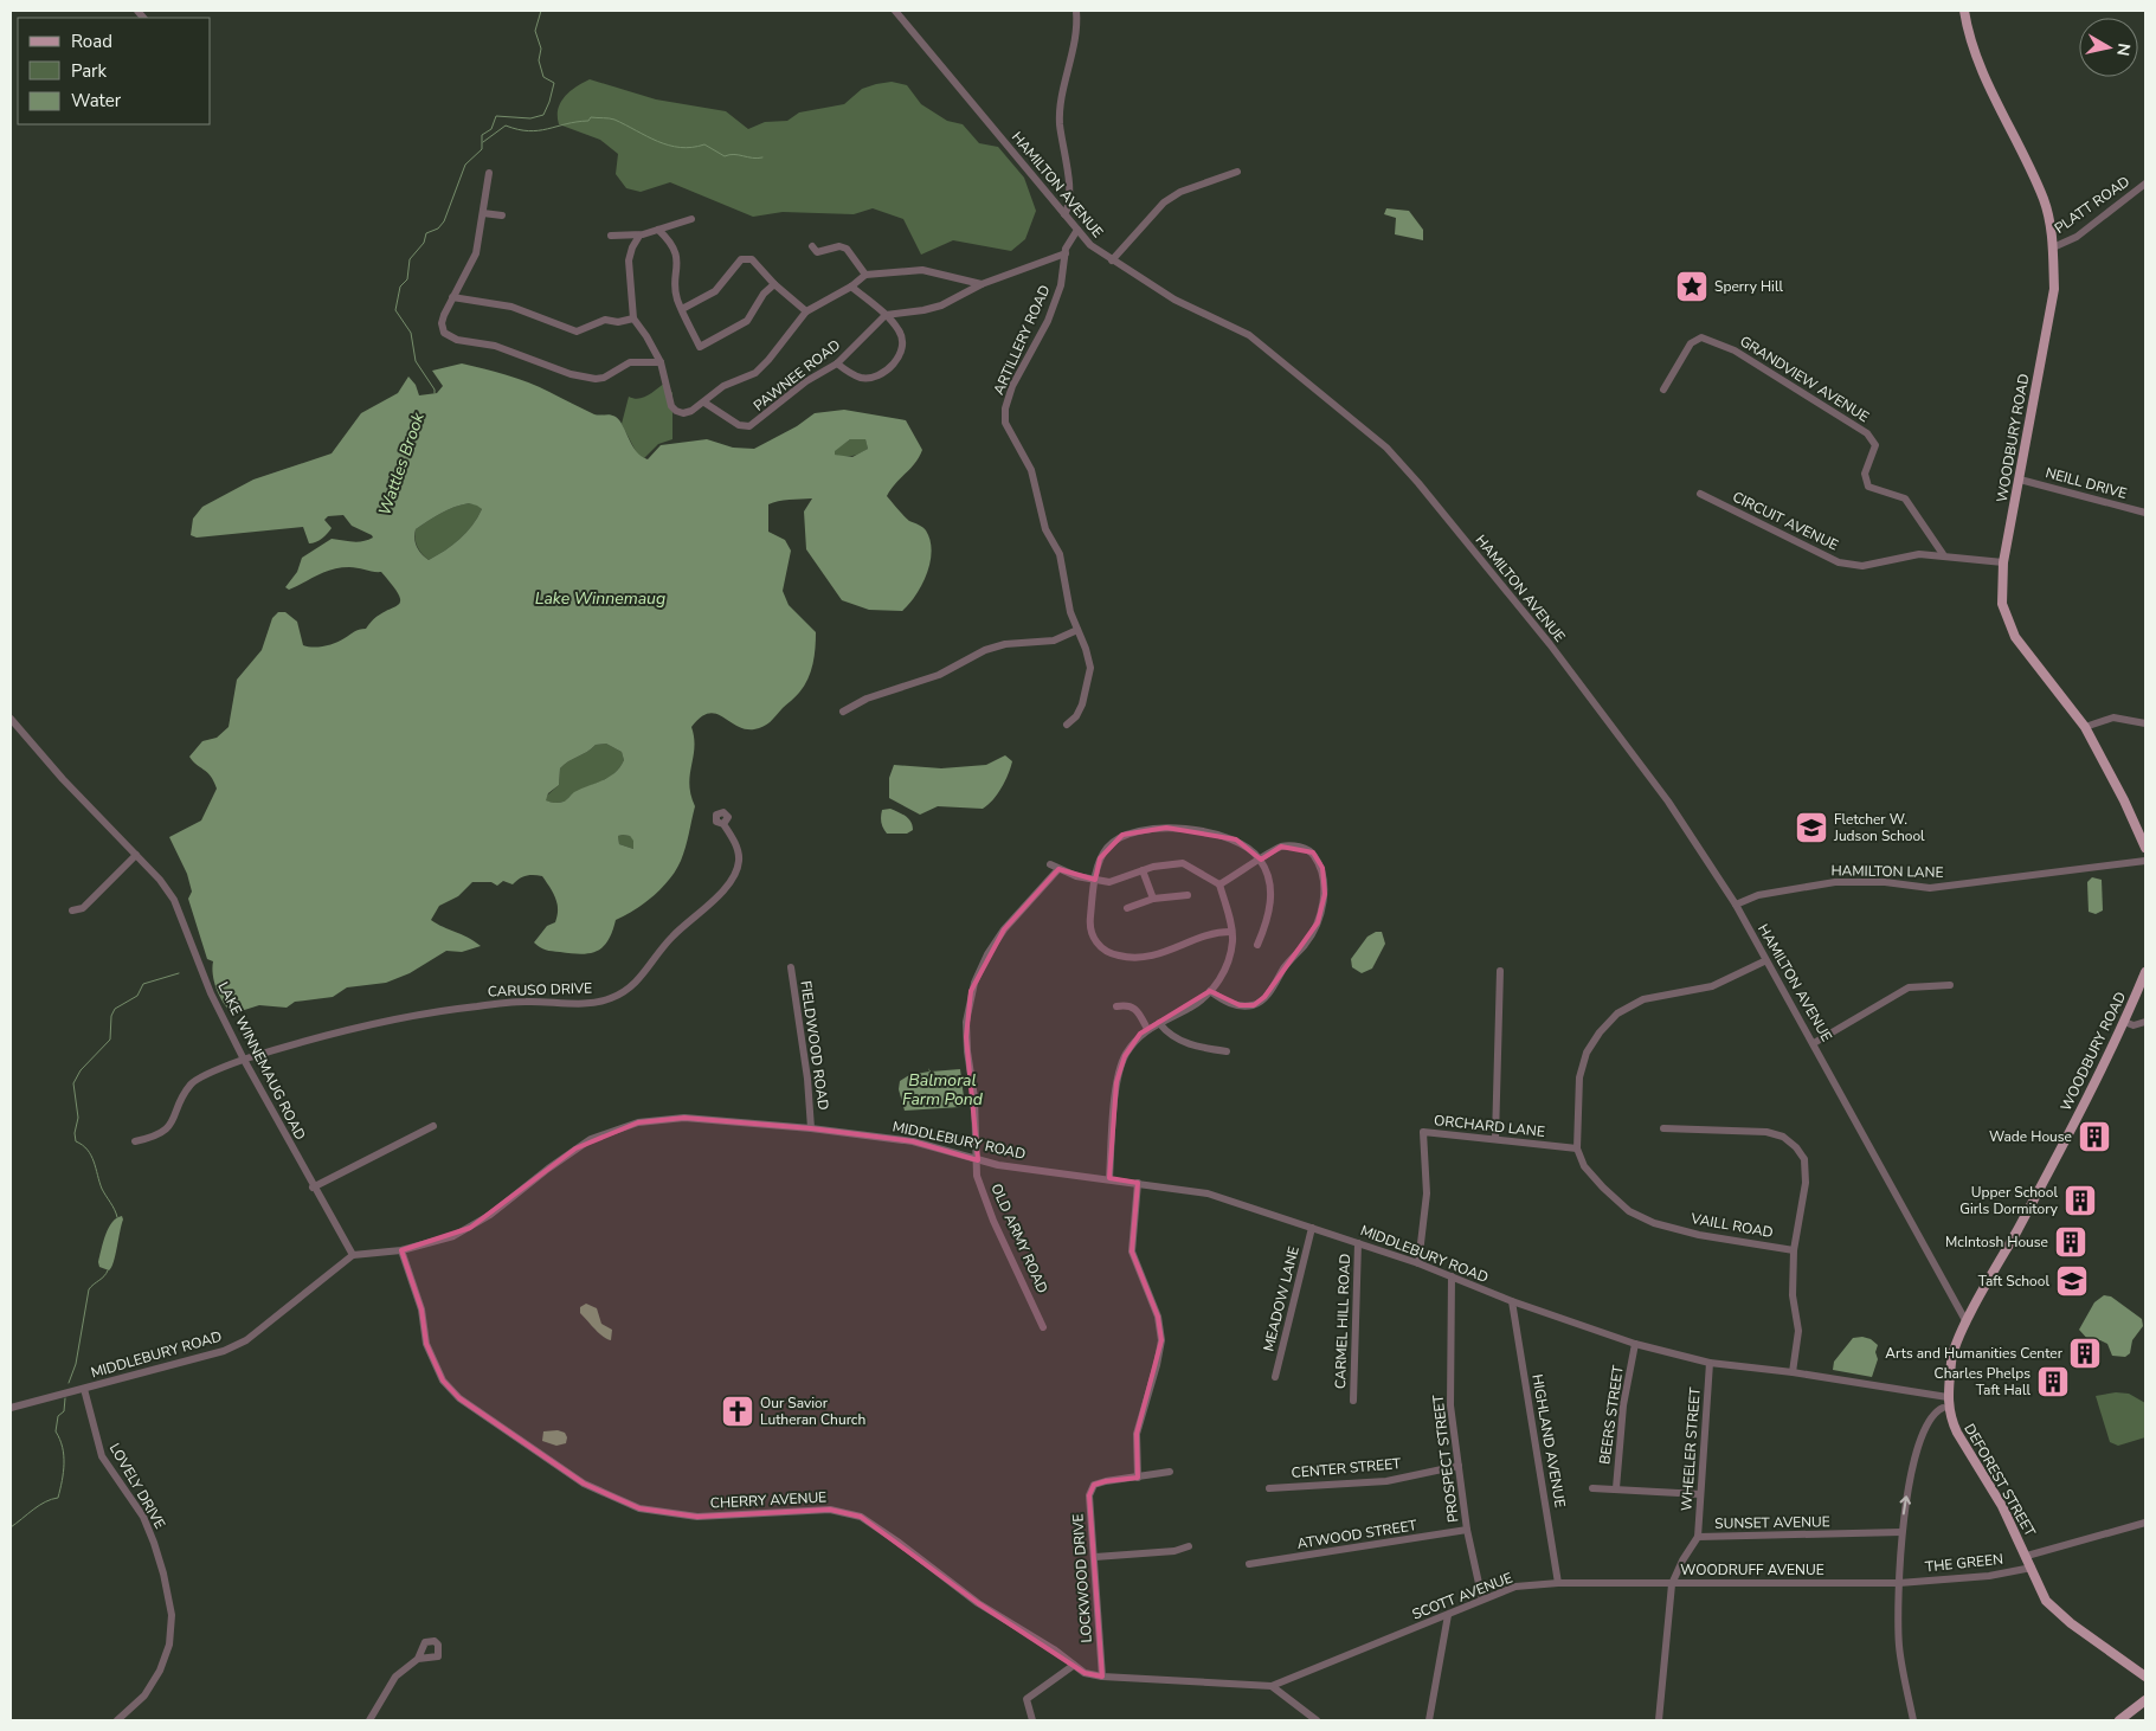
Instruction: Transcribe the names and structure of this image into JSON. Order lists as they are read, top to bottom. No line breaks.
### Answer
{"streets":{"main road":["WOODBURY ROAD","DEFOREST STREET"],"street":["HAMILTON AVENUE","PLATT ROAD","ARTILLERY ROAD","PAWNEE ROAD","GRANDVIEW AVENUE","NEILL DRIVE","CIRCUIT AVENUE","HAMILTON LANE","CARUSO DRIVE","FIELDWOOD ROAD","LAKE WINNEMAUG ROAD","ORCHARD LANE","MIDDLEBURY ROAD","VAILL ROAD","OLD ARMY ROAD","MEADOW LANE","CARMEL HILL ROAD","BEERS STREET","HIGHLAND AVENUE","WHEELER STREET","PROSPECT STREET","CENTER STREET","LOVELY DRIVE","CHERRY AVENUE","SUNSET AVENUE","ATWOOD STREET","THE GREEN","WOODRUFF AVENUE","LOCKWOOD DRIVE","SCOTT AVENUE"]},"crossings":[["HAMILTON AVENUE","ARTILLERY ROAD"],["HAMILTON AVENUE","WOODBURY ROAD"],["HAMILTON AVENUE","HAMILTON LANE"],["PLATT ROAD","WOODBURY ROAD"],["GRANDVIEW AVENUE","CIRCUIT AVENUE"],["WOODBURY ROAD","NEILL DRIVE"],["WOODBURY ROAD","CIRCUIT AVENUE"],["WOODBURY ROAD","MIDDLEBURY ROAD"],["WOODBURY ROAD","DEFOREST STREET"],["CARUSO DRIVE","LAKE WINNEMAUG ROAD"],["FIELDWOOD ROAD","MIDDLEBURY ROAD"],["LAKE WINNEMAUG ROAD","MIDDLEBURY ROAD"],["ORCHARD LANE","MIDDLEBURY ROAD"],["ORCHARD LANE","VAILL ROAD"],["MIDDLEBURY ROAD","OLD ARMY ROAD"],["MIDDLEBURY ROAD","MEADOW LANE"],["MIDDLEBURY ROAD","CARMEL HILL ROAD"],["MIDDLEBURY ROAD","BEERS STREET"],["MIDDLEBURY ROAD","HIGHLAND AVENUE"],["MIDDLEBURY ROAD","WHEELER STREET"],["MIDDLEBURY ROAD","PROSPECT STREET"],["MIDDLEBURY ROAD","LOVELY DRIVE"],["MIDDLEBURY ROAD","CHERRY AVENUE"],["HIGHLAND AVENUE","SCOTT AVENUE"],["WHEELER STREET","SUNSET AVENUE"],["PROSPECT STREET","CENTER STREET"],["PROSPECT STREET","ATWOOD STREET"],["PROSPECT STREET","SCOTT AVENUE"],["DEFOREST STREET","THE GREEN"],["CHERRY AVENUE","LOCKWOOD DRIVE"],["CHERRY AVENUE","SCOTT AVENUE"],["SUNSET AVENUE","WOODRUFF AVENUE"],["SUNSET AVENUE","SCOTT AVENUE"],["THE GREEN","WOODRUFF AVENUE"],["WOODRUFF AVENUE","SCOTT AVENUE"]],"water":["Wattles Brook","Lake Winnemaug","Balmoral Farm Pond"],"places":{"place":["Sperry Hill"],"school or university":["Fletcher W. Judson School","Taft School"],"building":["Wade House","Upper School Girls Dormitory","McIntosh House","Arts and Humanities Center","Charles Phelps Taft Hall"],"church":["Our Savior Lutheran Church"]},"legend":["Road","Park","Water"],"north":"right"}
